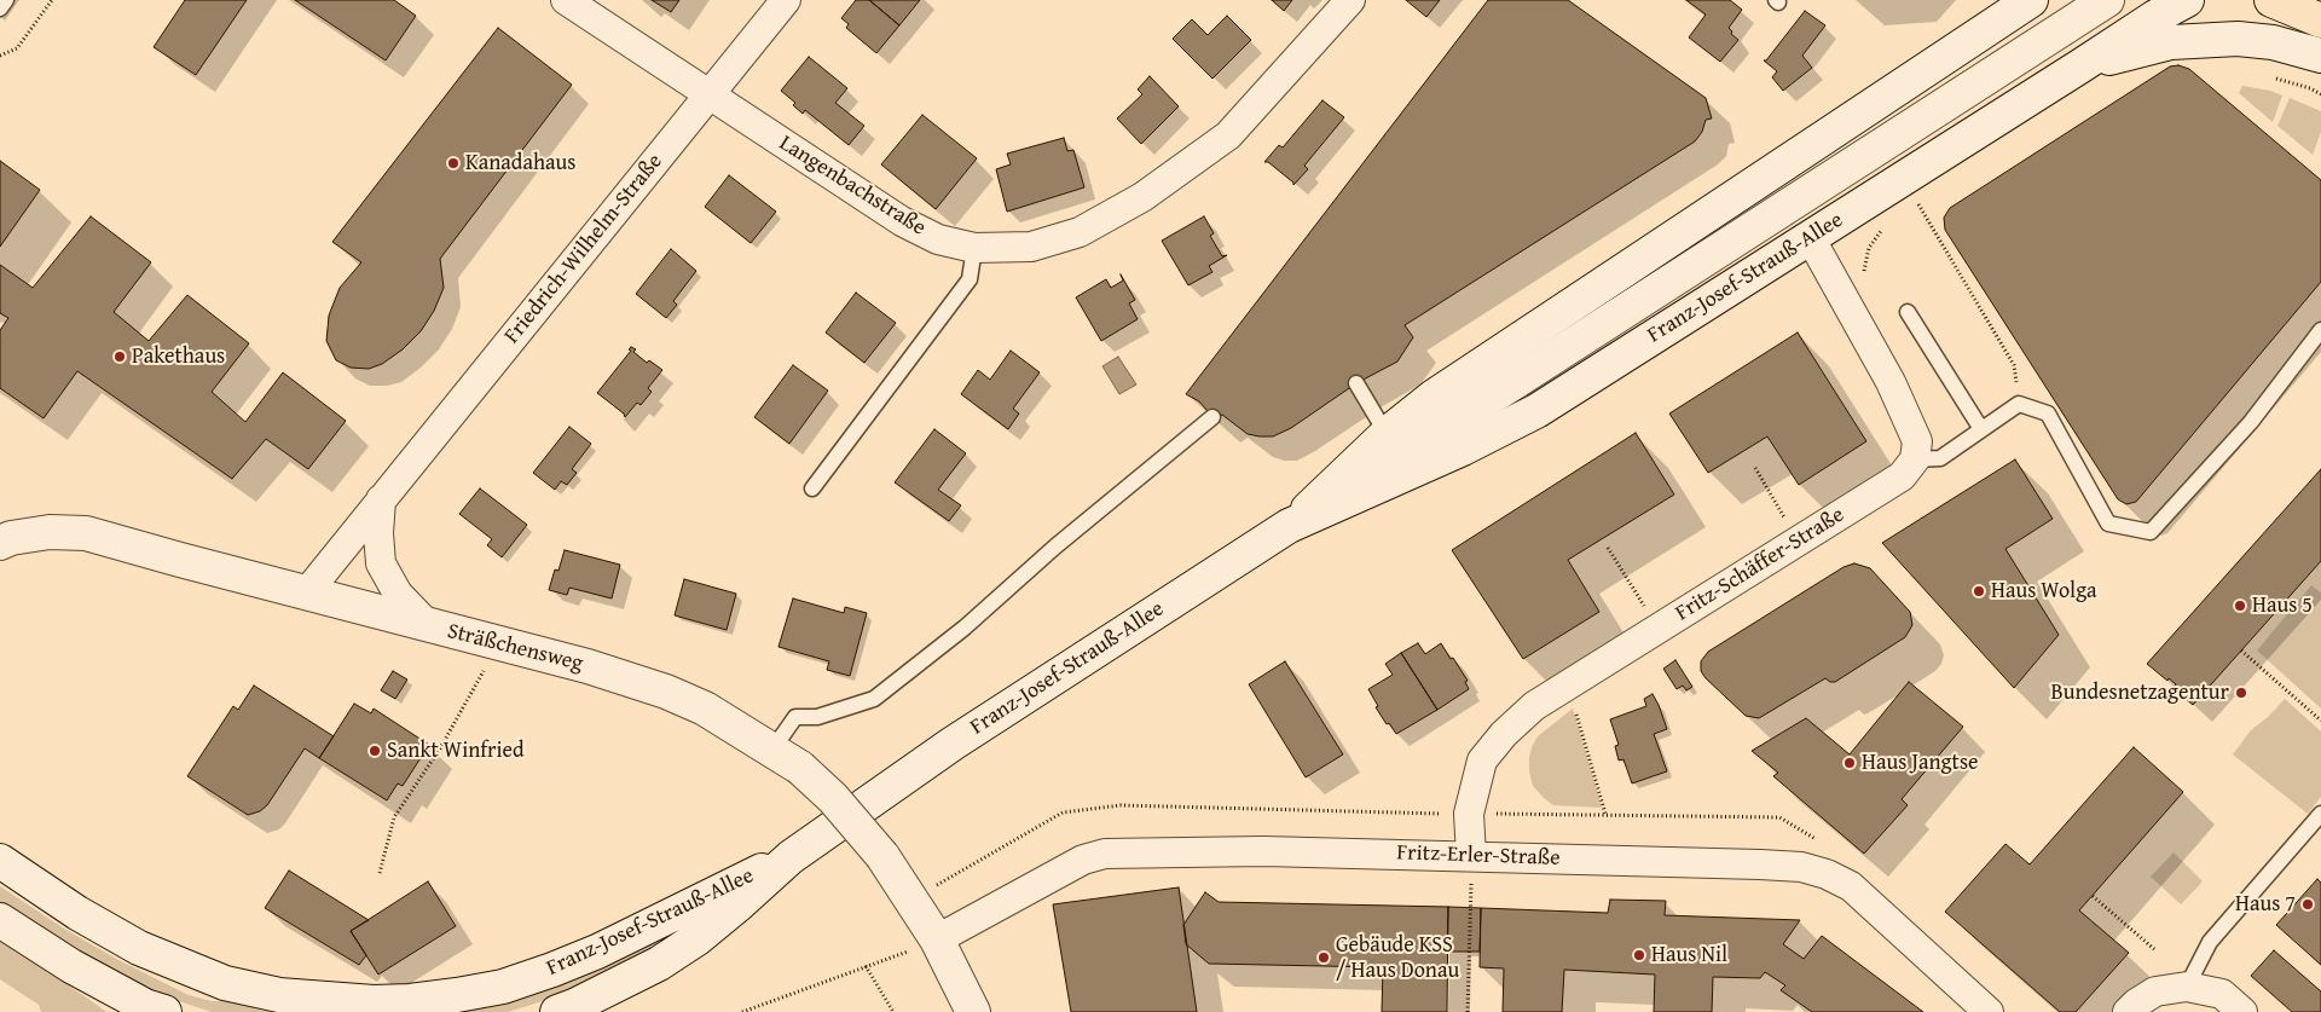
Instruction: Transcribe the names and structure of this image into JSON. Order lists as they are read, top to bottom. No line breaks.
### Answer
{"streets":{"main road":["Franz-Josef-Strauß-Allee","Sträßchensweg"],"street":["Langenbachstraße","Friedrich-Wilhelm-Straße","Fritz-Schäffer-Straße","Fritz-Erler-Straße"]},"crossings":[["Langenbachstraße","Friedrich-Wilhelm-Straße"],["Friedrich-Wilhelm-Straße","Sträßchensweg"],["Fritz-Schäffer-Straße","Fritz-Erler-Straße"],["Sträßchensweg","Fritz-Erler-Straße"]],"places":["Kanadahaus","Pakethaus","Haus Wolga","Haus 5","Bundesnetzagentur","Sankt Winfried","Haus Jangtse","Haus 7","Haus Nil","Gebäude KSS / Haus Donau"]}
